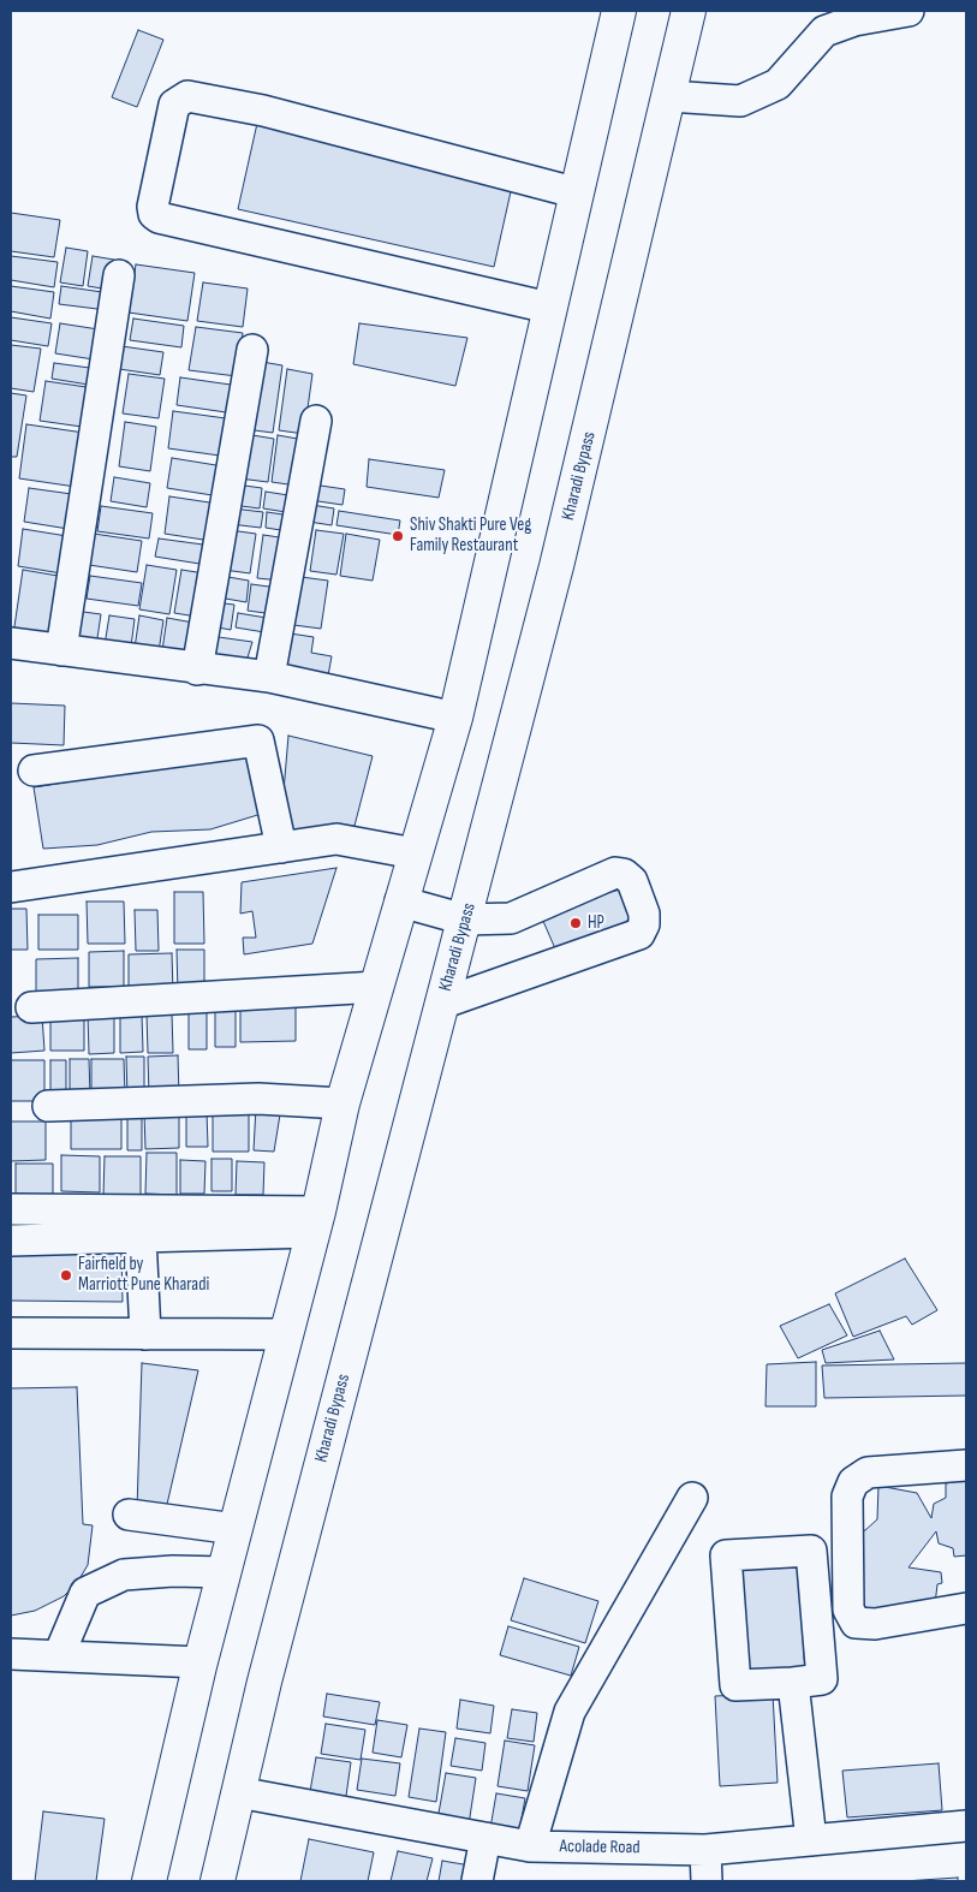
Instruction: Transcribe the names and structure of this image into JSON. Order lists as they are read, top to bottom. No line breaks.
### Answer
{"streets":{"highway":["Kharadi Bypass"],"street":["Acolade Road"]},"crossings":[["Kharadi Bypass","Acolade Road"]],"places":["Shiv Shakti Pure Veg Family Restaurant","HP","Fairfield by Marriott Pune Kharadi"]}
